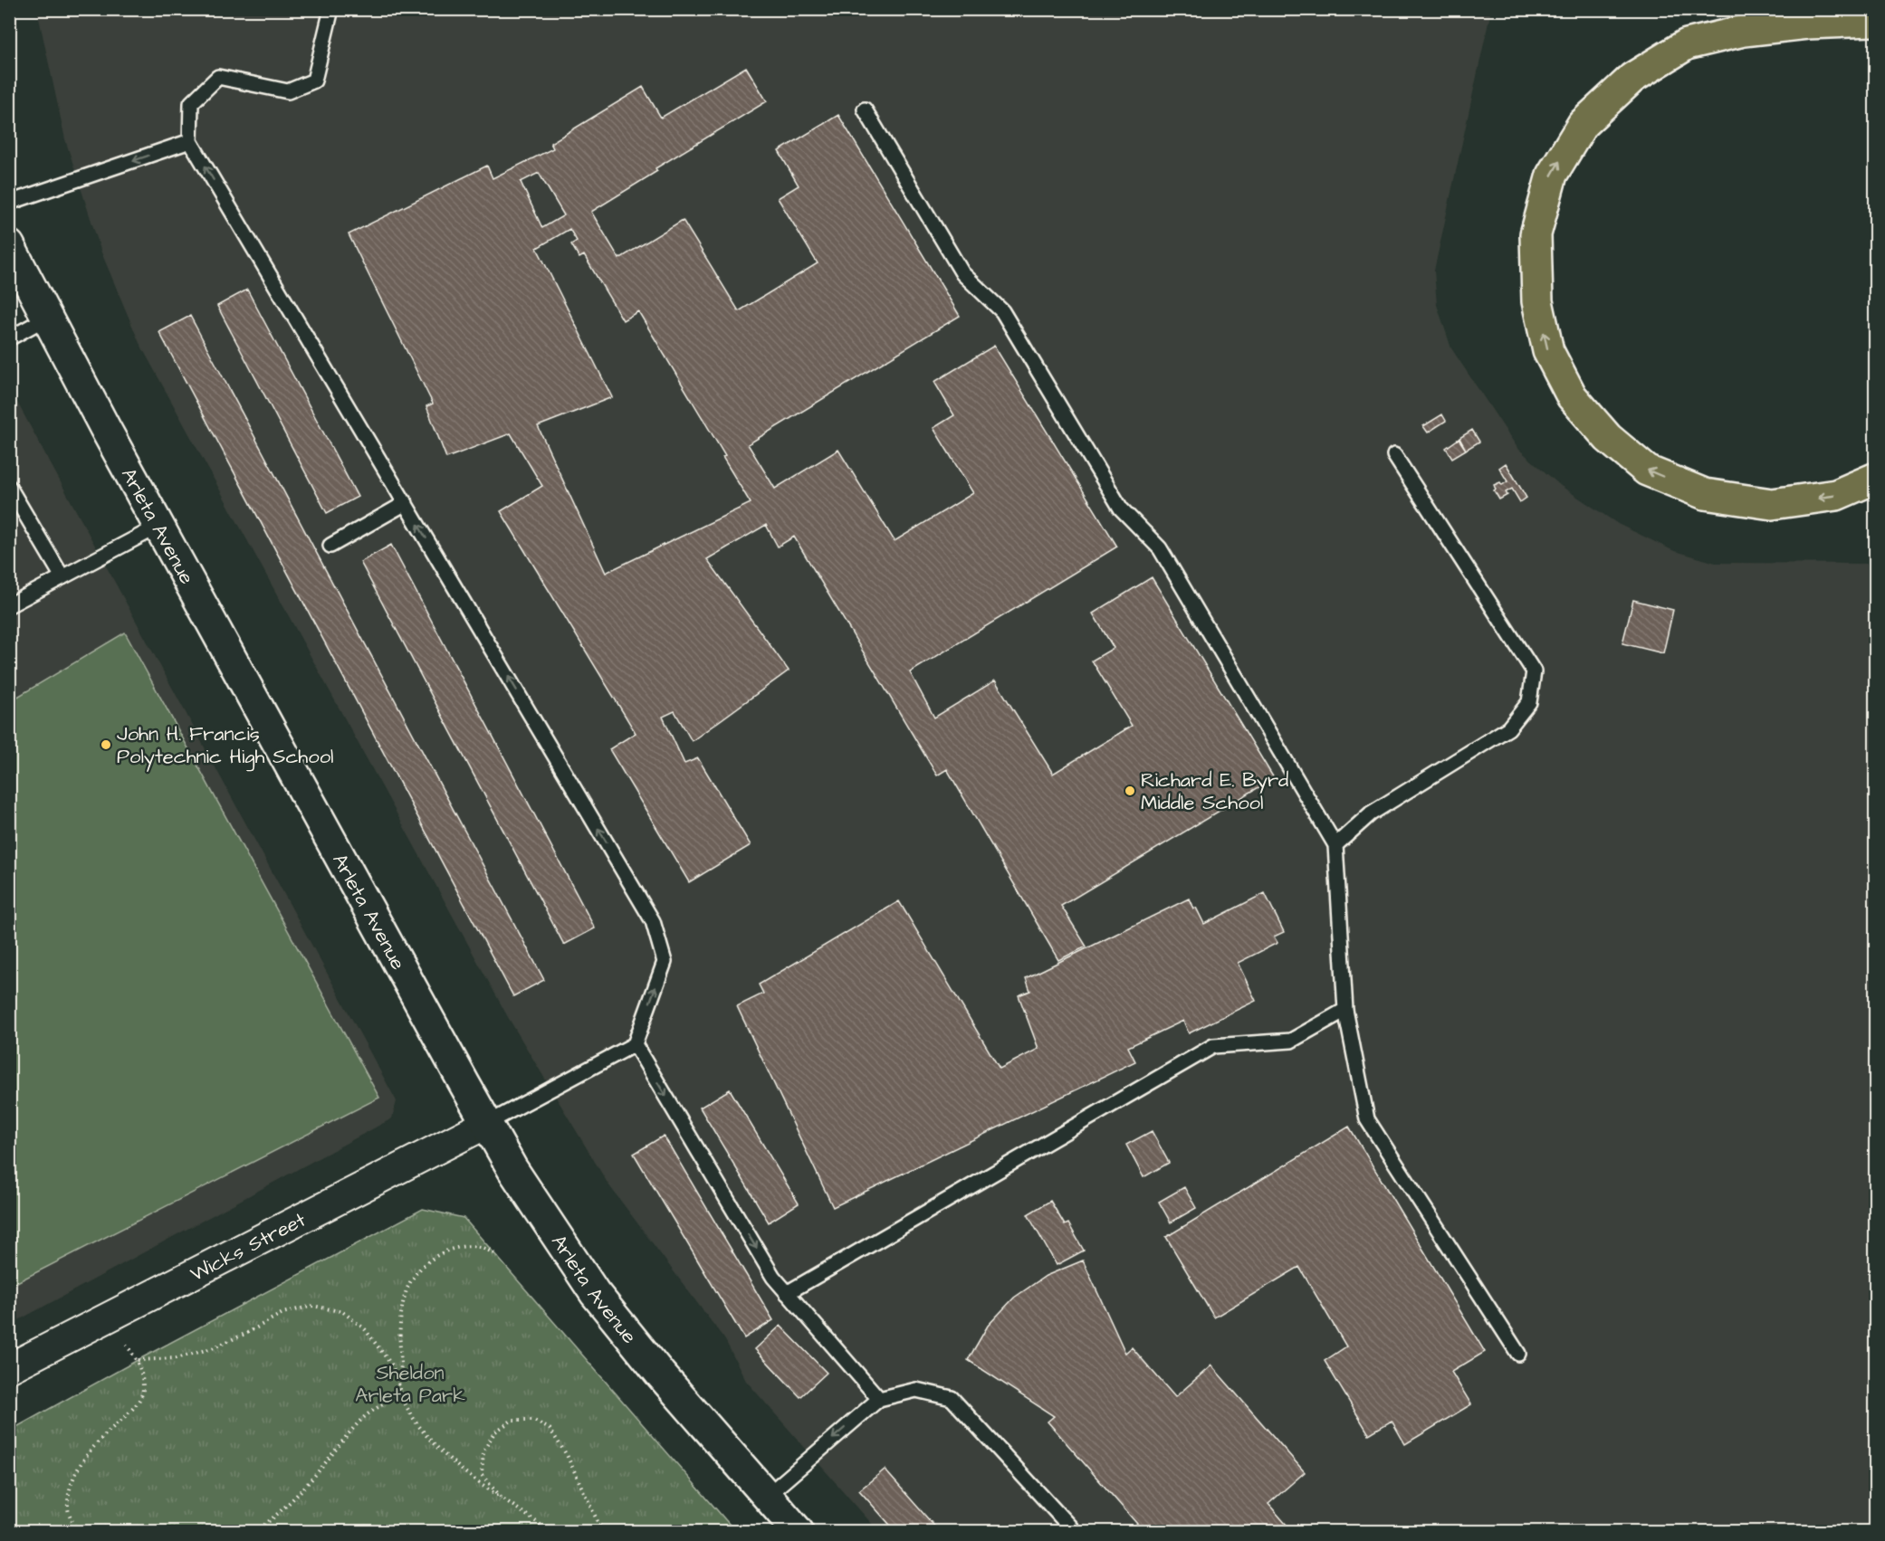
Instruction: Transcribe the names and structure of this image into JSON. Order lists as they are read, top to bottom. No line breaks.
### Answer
{"streets":{"main road":["Arleta Avenue"],"street":["Wicks Street"]},"crossings":[["Arleta Avenue","Wicks Street"]],"parks":["Sheldon Arleta Park"],"places":["John H. Francis Polytechnic High School","Richard E. Byrd Middle School"]}
